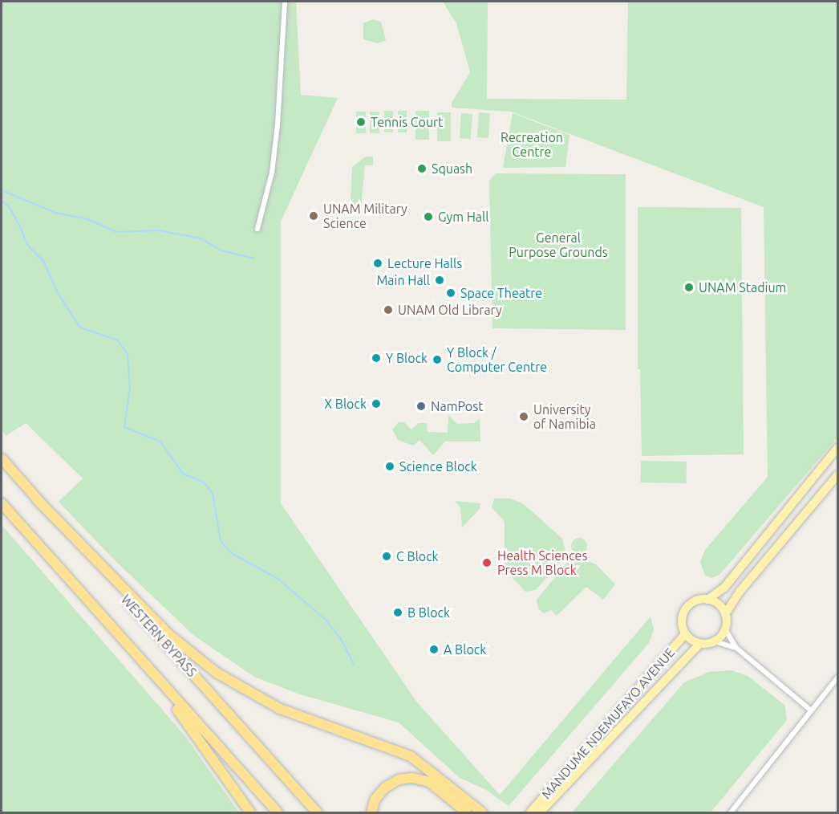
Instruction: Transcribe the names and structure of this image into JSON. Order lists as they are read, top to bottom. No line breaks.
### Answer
{"streets":{"highway":["WESTERN BYPASS"],"main road":["MANDUME NDEMUFAYO AVENUE"]},"parks":["Recreation Centre","General Purpose Grounds"],"places":["Tennis Court","Squash","UNAM Military Science","Gym Hall","Lecture Halls","Main Hall","UNAM Stadium","Space Theatre","UNAM Old Library","Y Block","Y Block / Computer Centre","X Block","NamPost","University of Namibia","Science Block","C Block","Health Sciences Press M Block","B Block","A Block"]}
